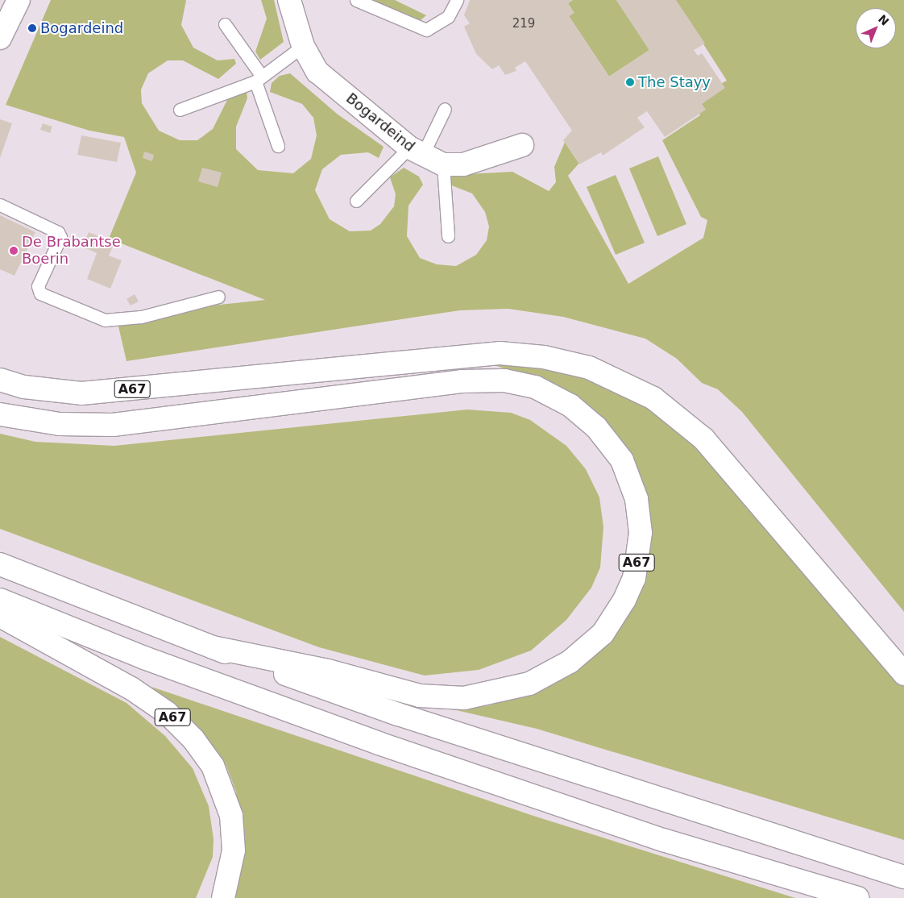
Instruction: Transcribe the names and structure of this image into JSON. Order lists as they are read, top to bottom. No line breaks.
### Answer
{"streets":{"main road":["Bogardeind","A67"]},"places":["Bogardeind","The Stayy","De Brabantse Boerin"],"house_numbers":["219"],"north":"top right"}
